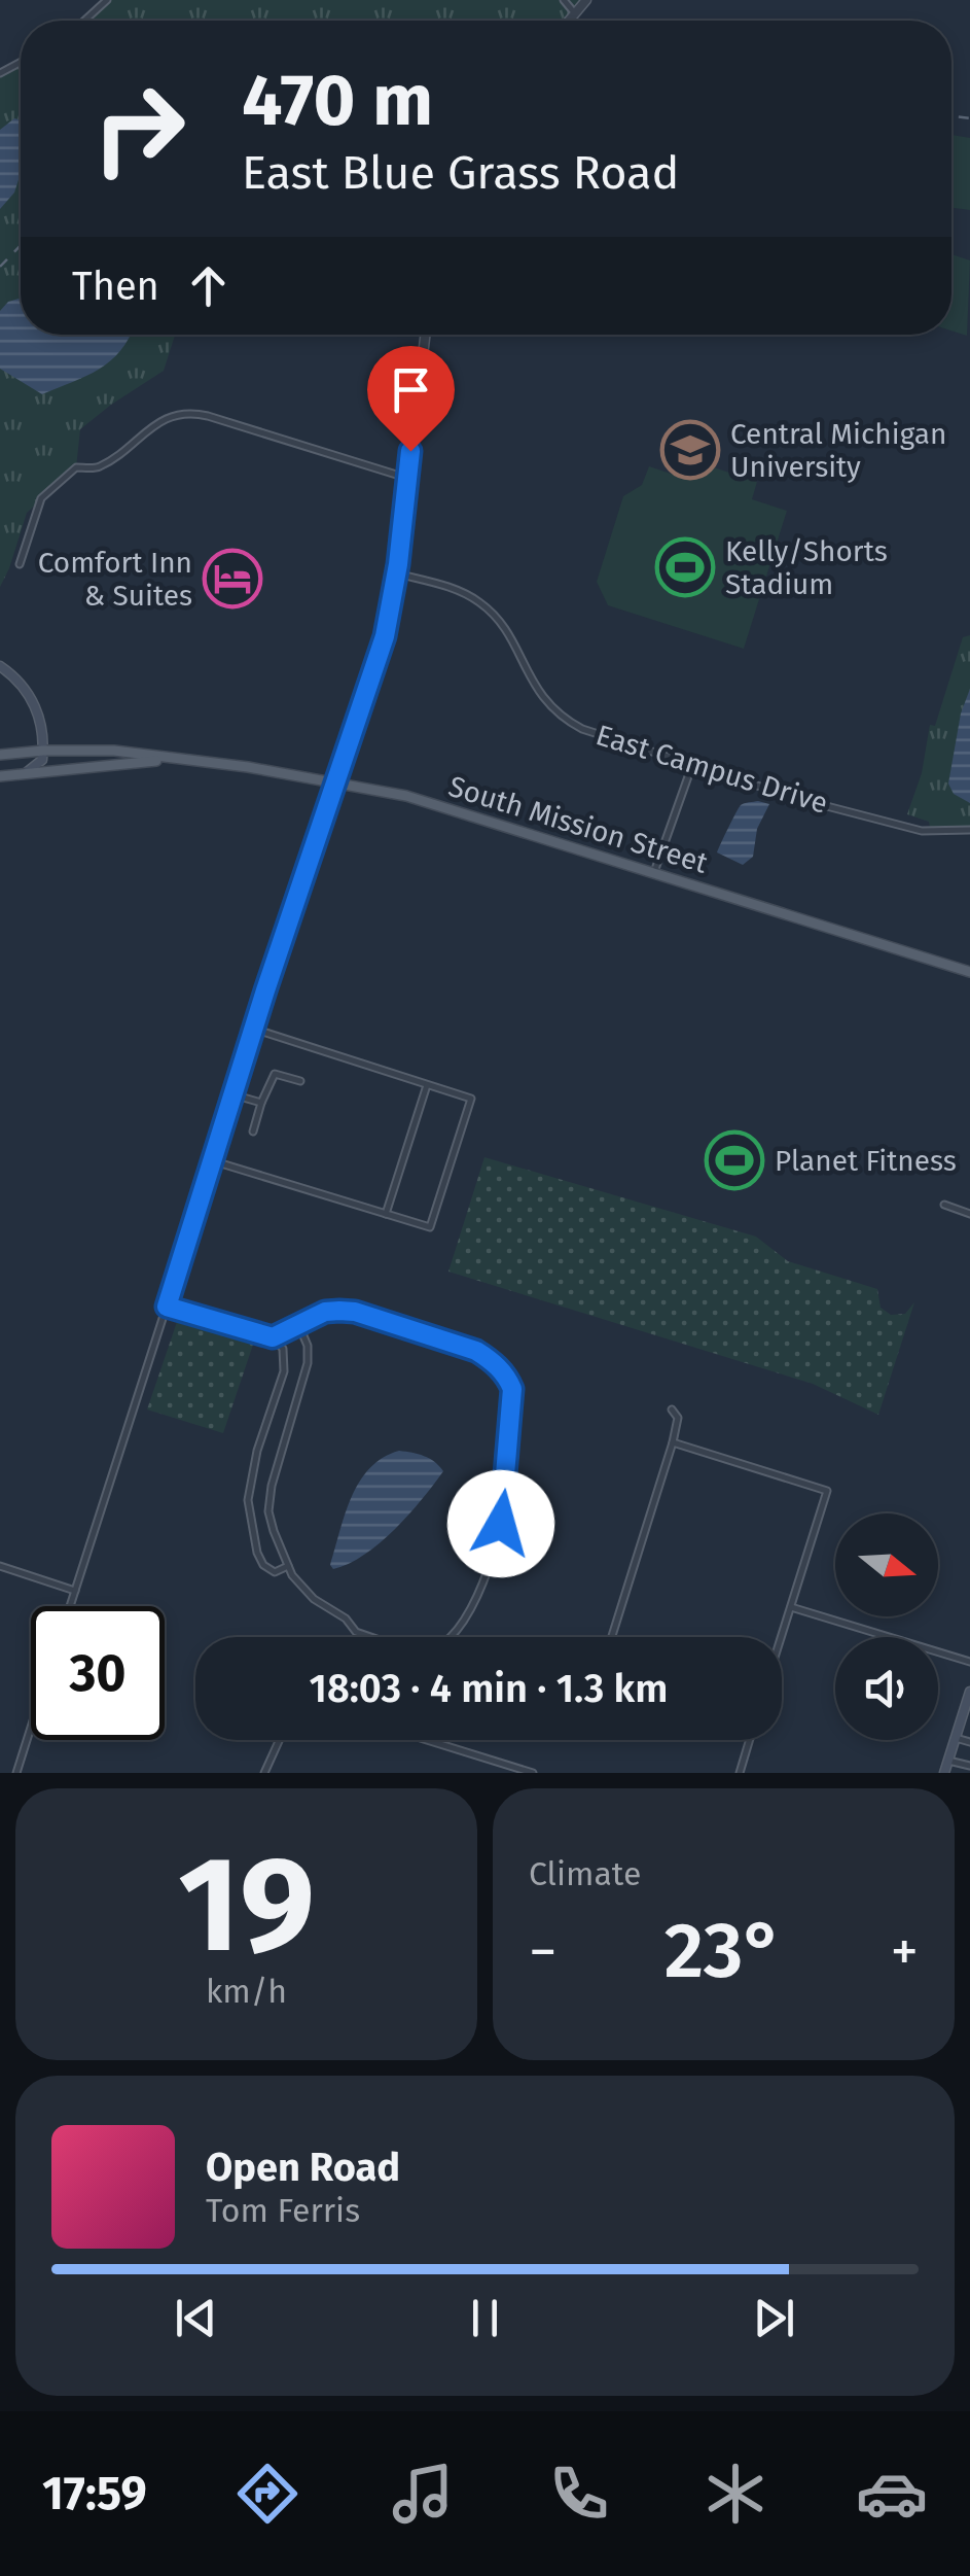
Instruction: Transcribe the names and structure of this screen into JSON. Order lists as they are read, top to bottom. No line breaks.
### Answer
{"streets":{"main road":["South Mission Street"],"street":["East Campus Drive"]},"places":{"school or university":["Central Michigan University"],"sports":["Kelly/Shorts Stadium","Planet Fitness"],"hotel":["Comfort Inn & Suites"]},"north":"right","page":{"turn":["470 m","East Blue Grass Road"],"then":"Then","limit":"30","trip":"18:03 · 4 min · 1.3 km","tile":[["19","km/h"],"Climate"],"heat":["−","23°","+"],"song":["Open Road","Tom Ferris"],"tabs":"17:59"}}
